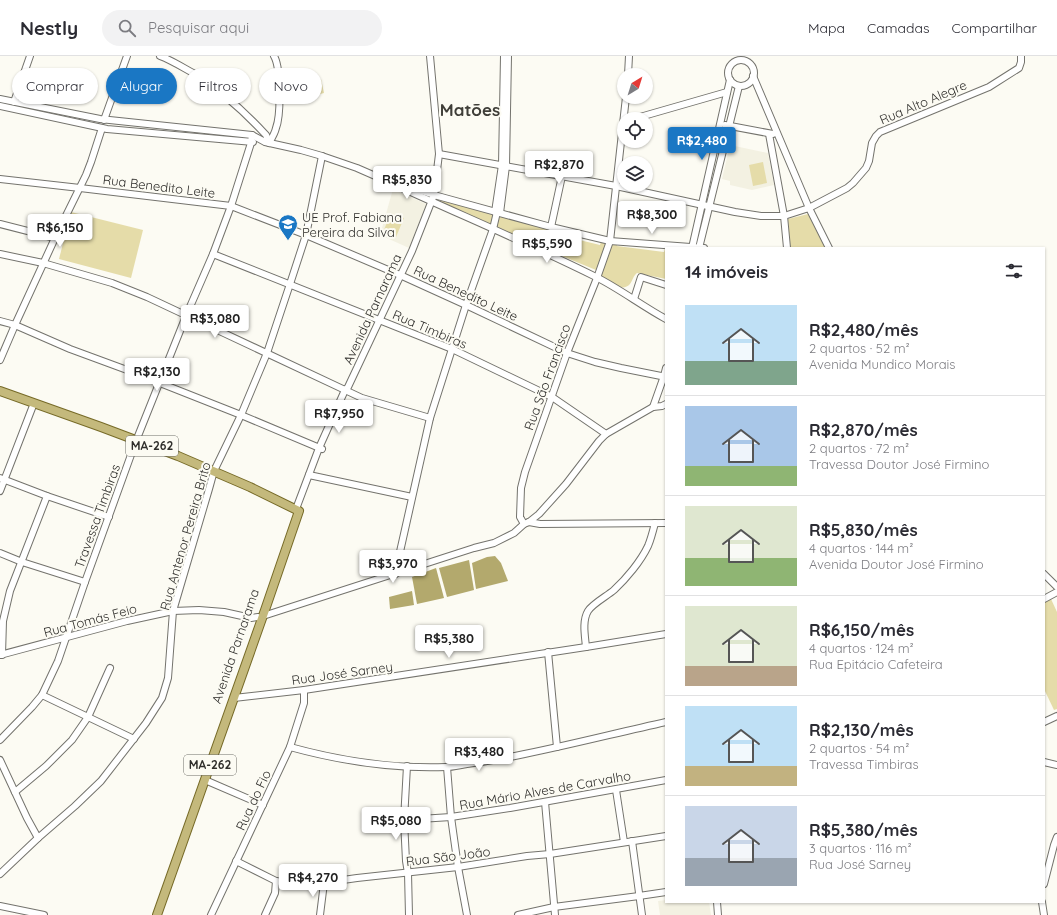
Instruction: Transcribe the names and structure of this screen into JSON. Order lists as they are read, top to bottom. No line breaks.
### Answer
{"streets":{"main road":["Avenida Parnarama","MA-262"],"street":["Rua Alto Alegre","Rua Benedito Leite","Rua Timbiras","Rua São Francisco","Travessa Timbiras","Rua Antenor Pereira Brito","Rua Tomás Feio","Rua José Sarney","Rua Mário Alves de Carvalho","Rua do Fio","Rua São João"]},"crossings":[["Rua Alto Alegre","Avenida Parnarama"],["Rua Alto Alegre","Rua São Francisco"],["Rua Benedito Leite","Avenida Parnarama"],["Rua Benedito Leite","Rua São Francisco"],["Rua Benedito Leite","Travessa Timbiras"],["Rua Benedito Leite","Rua Antenor Pereira Brito"],["Avenida Parnarama","Rua Timbiras"],["Avenida Parnarama","MA-262"],["Avenida Parnarama","Rua Tomás Feio"],["Avenida Parnarama","Rua José Sarney"],["Rua Timbiras","Rua São Francisco"],["Rua Timbiras","Travessa Timbiras"],["Rua Timbiras","Rua Antenor Pereira Brito"],["MA-262","Travessa Timbiras"],["MA-262","Rua Antenor Pereira Brito"],["Travessa Timbiras","Rua Tomás Feio"],["Rua Antenor Pereira Brito","Rua Tomás Feio"],["Rua José Sarney","Rua do Fio"],["Rua do Fio","Rua São João"]],"districts":["Matões"],"places":{"school or university":["UE Prof. Fabiana Pereira da Silva"]},"north":"top right","page":{"header":"Nestly","search":"Pesquisar aqui","nav":["Mapa","Camadas","Compartilhar"],"chip":["Comprar","Alugar","Filtros","Novo"],"price":["R$2,480","R$2,870","R$5,830","R$8,300","R$6,150","R$5,590","R$3,080","R$2,130","R$7,950","R$3,970","R$5,380","R$3,480","R$5,080","R$4,270"],"heading":"14 imóveis","list":[{"name":"R$2,480/mês","note":"2 quartos · 52 m² · Avenida Mundico Morais"},{"name":"R$2,870/mês","note":"2 quartos · 72 m² · Travessa Doutor José Firmino"},{"name":"R$5,830/mês","note":"4 quartos · 144 m² · Avenida Doutor José Firmino"},{"name":"R$6,150/mês","note":"4 quartos · 124 m² · Rua Epitácio Cafeteira"},{"name":"R$2,130/mês","note":"2 quartos · 54 m² · Travessa Timbiras"},{"name":"R$5,380/mês","note":"3 quartos · 116 m² · Rua José Sarney"}]}}
